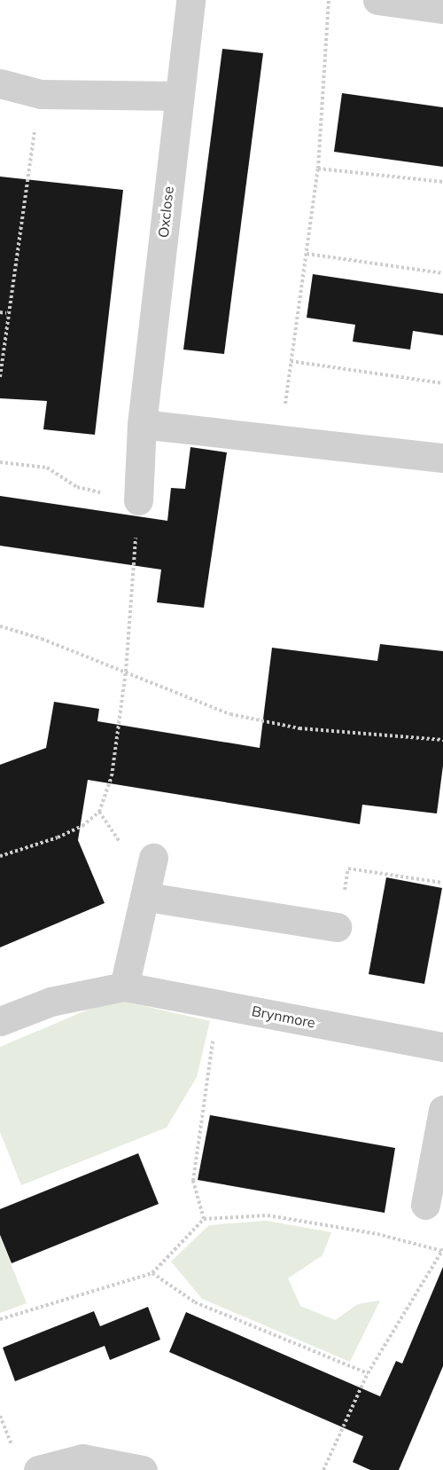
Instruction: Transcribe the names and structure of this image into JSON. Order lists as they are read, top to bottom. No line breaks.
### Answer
{"streets":{"street":["Oxclose","Brynmore"]}}
